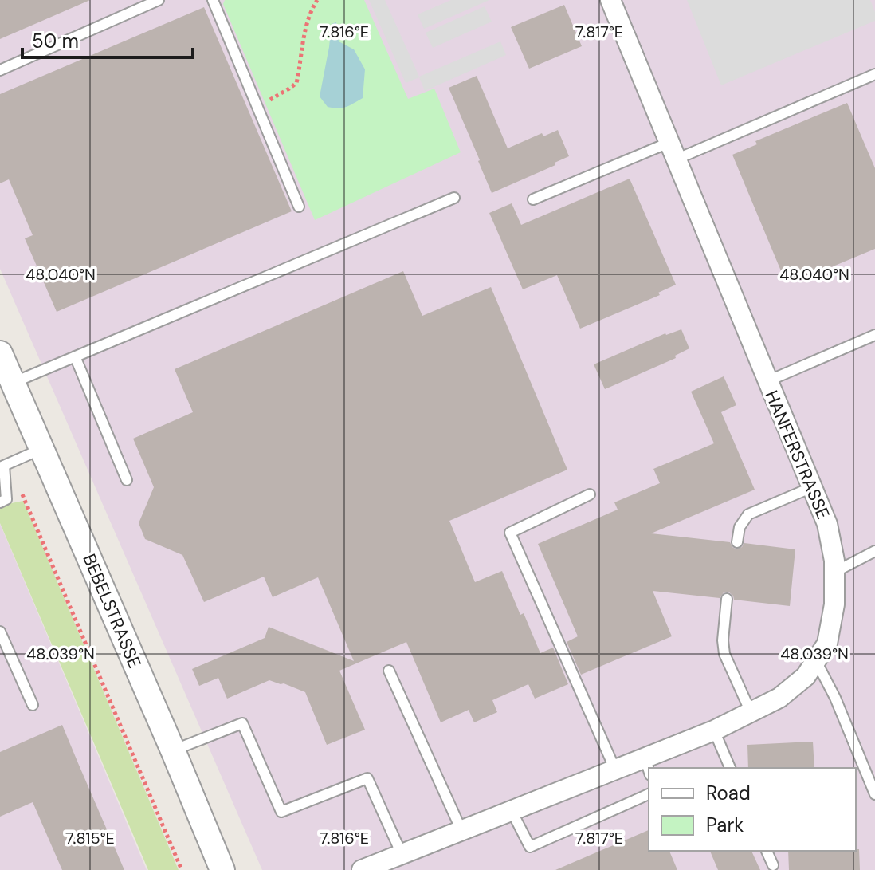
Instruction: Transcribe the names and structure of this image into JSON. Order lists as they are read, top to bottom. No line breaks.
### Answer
{"streets":{"street":["HANFERSTRASSE","BEBELSTRASSE"]},"legend":["Road","Park"],"scale_bar":"50 m","coordinates":["7.816°E","7.817°E","48.040°N","48.039°N","7.815°E"]}
